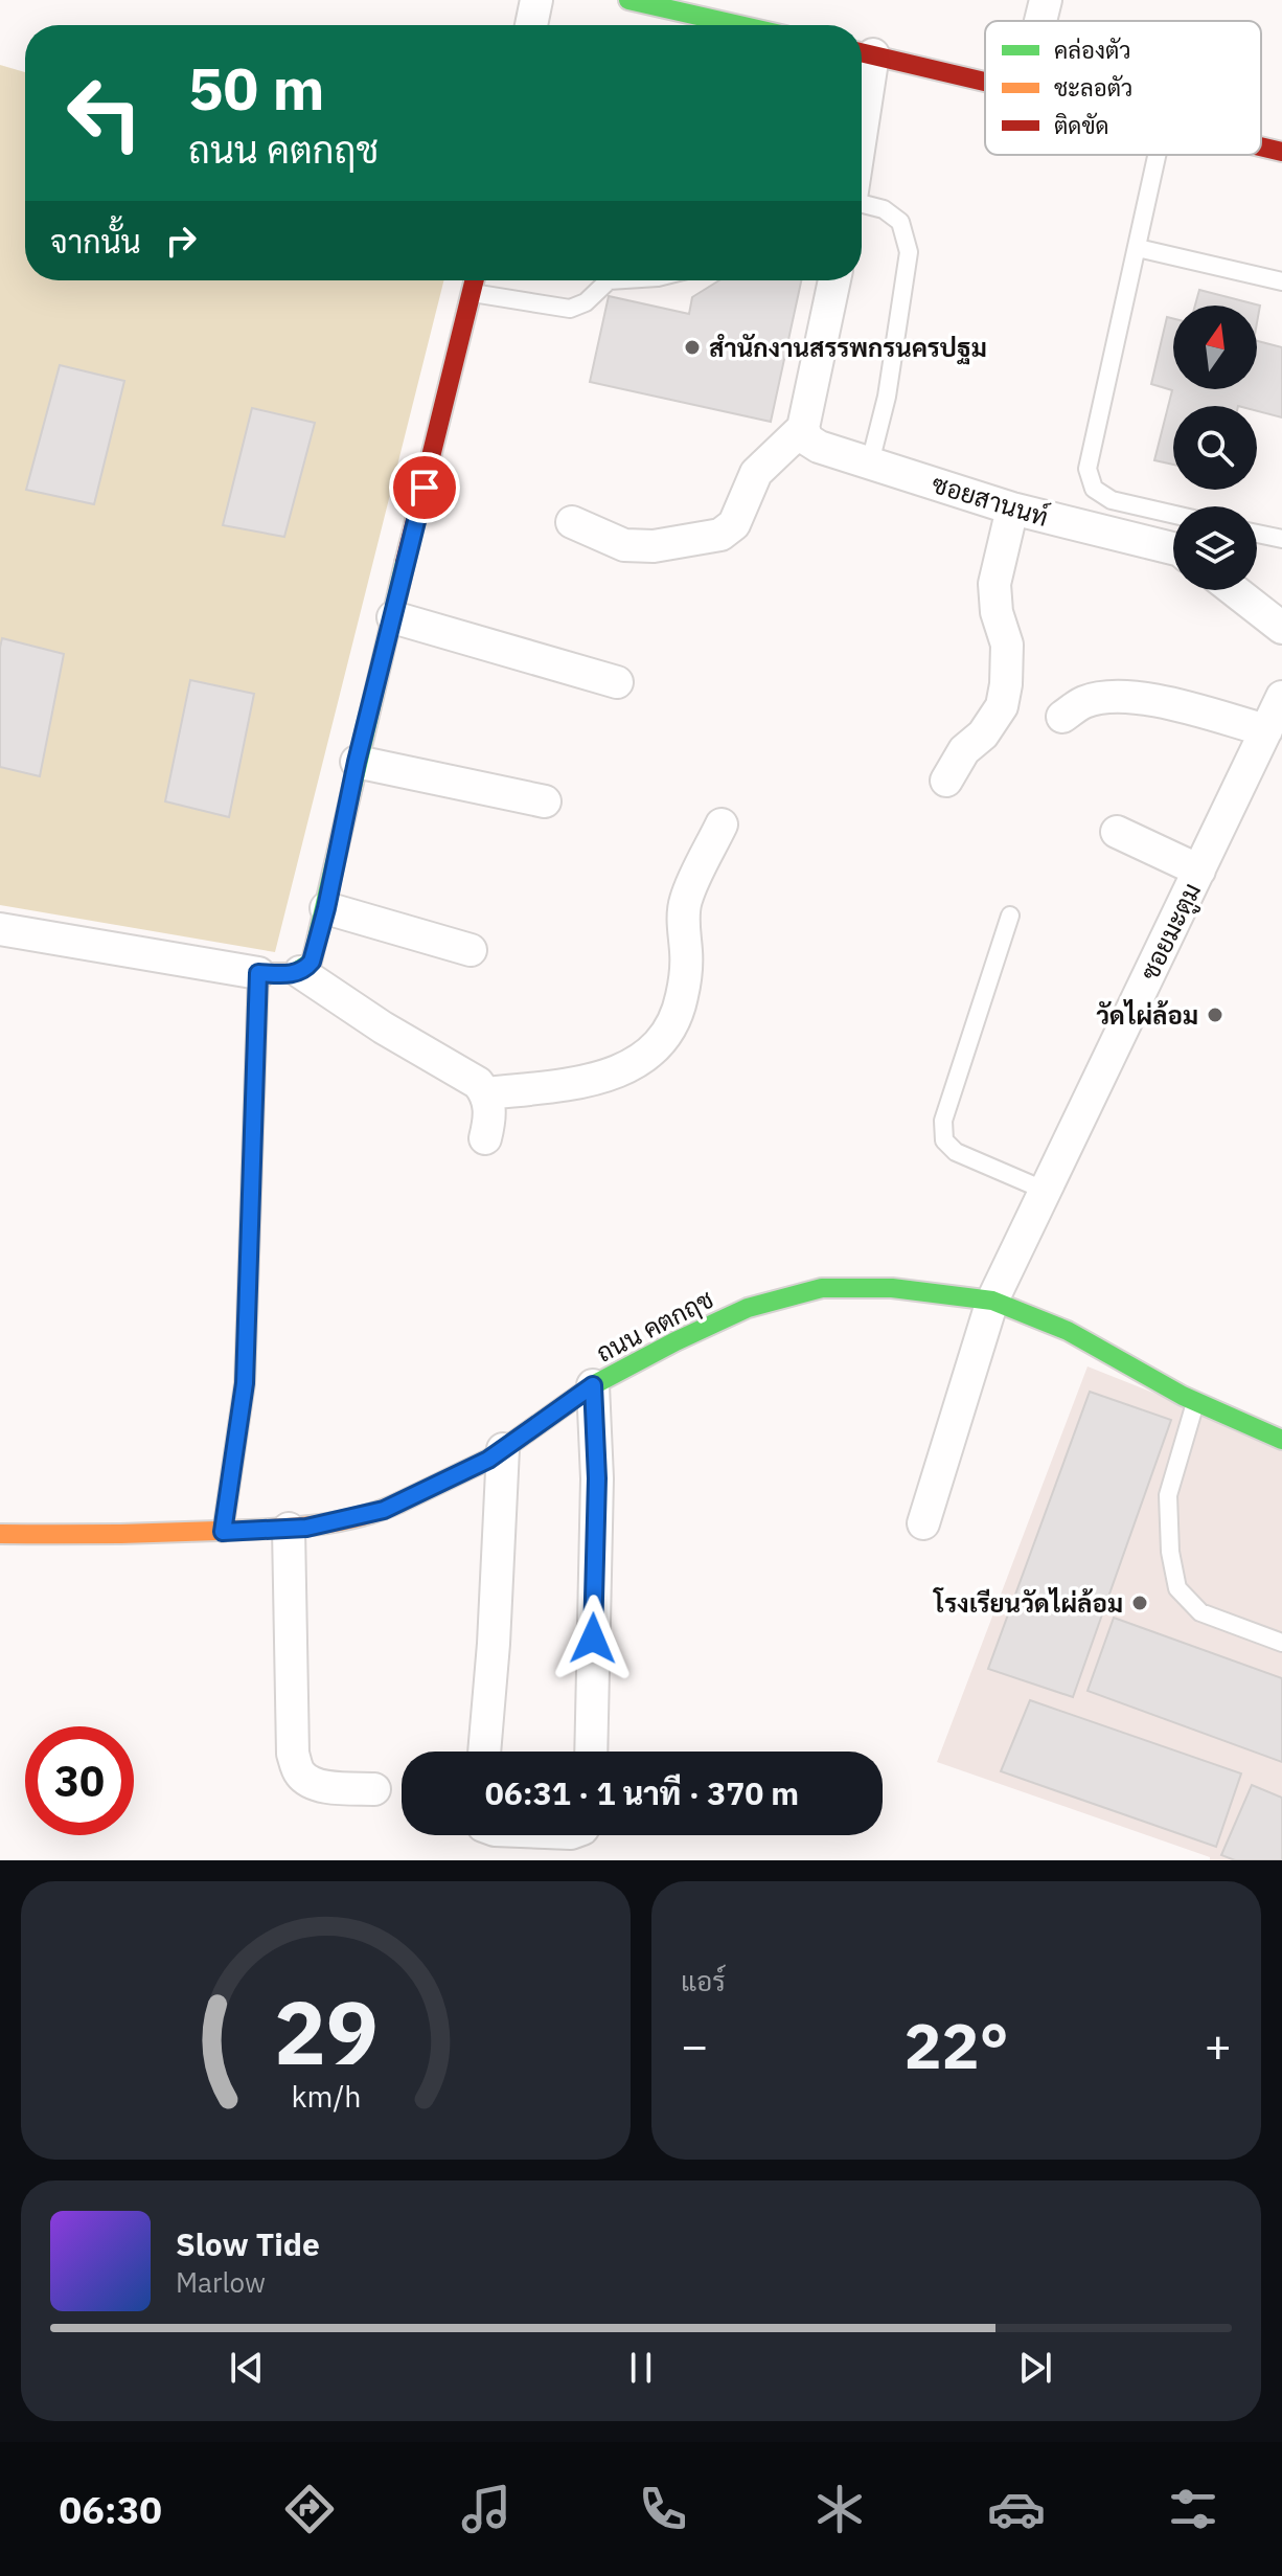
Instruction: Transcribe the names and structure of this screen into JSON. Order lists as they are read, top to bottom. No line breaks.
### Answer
{"streets":{"street":["ซอยสานนท์","ซอยมะตูม","ถนน คตกฤช"]},"crossings":[["ซอยมะตูม","ถนน คตกฤช"]],"places":["สำนักงานสรรพกรนครปฐม","วัดไผ่ล้อม","โรงเรียนวัดไผ่ล้อม"],"legend":["คล่องตัว","ชะลอตัว","ติดขัด"],"north":"top","page":{"turn":["50 m","ถนน คตกฤช"],"then":"จากนั้น","limit":"30","trip":"06:31 · 1 นาที · 370 m","tile":"แอร์","heat":["−","22°","+"],"song":["Slow Tide","Marlow"],"tabs":"06:30","gauge":["29","km/h"]}}
